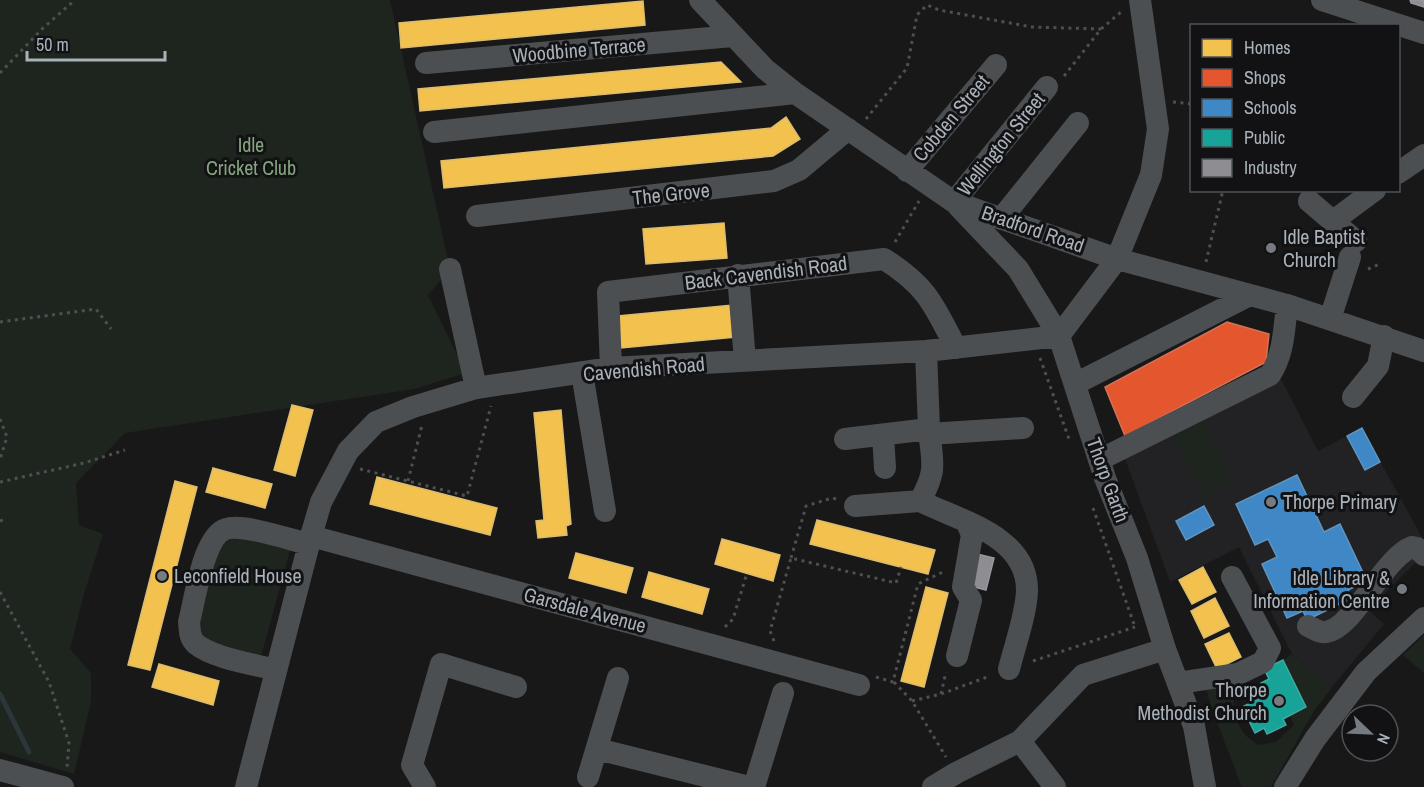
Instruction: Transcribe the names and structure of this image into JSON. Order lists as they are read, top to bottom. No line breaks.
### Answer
{"streets":{"street":["Woodbine Terrace","Cobden Street","Wellington Street","The Grove","Bradford Road","Back Cavendish Road","Cavendish Road","Thorp Garth","Garsdale Avenue"]},"crossings":[["Woodbine Terrace","Bradford Road"],["Cobden Street","Bradford Road"],["Wellington Street","Bradford Road"],["Wellington Street","Thorp Garth"],["The Grove","Bradford Road"],["Bradford Road","Thorp Garth"],["Back Cavendish Road","Cavendish Road"],["Cavendish Road","Thorp Garth"],["Cavendish Road","Garsdale Avenue"]],"parks":["Idle Cricket Club"],"places":["Idle Baptist Church","Thorpe Primary","Leconfield House","Idle Library & Information Centre","Thorpe Methodist Church"],"legend":["Homes","Shops","Schools","Public","Industry"],"scale_bar":"50 m","north":"bottom right"}
